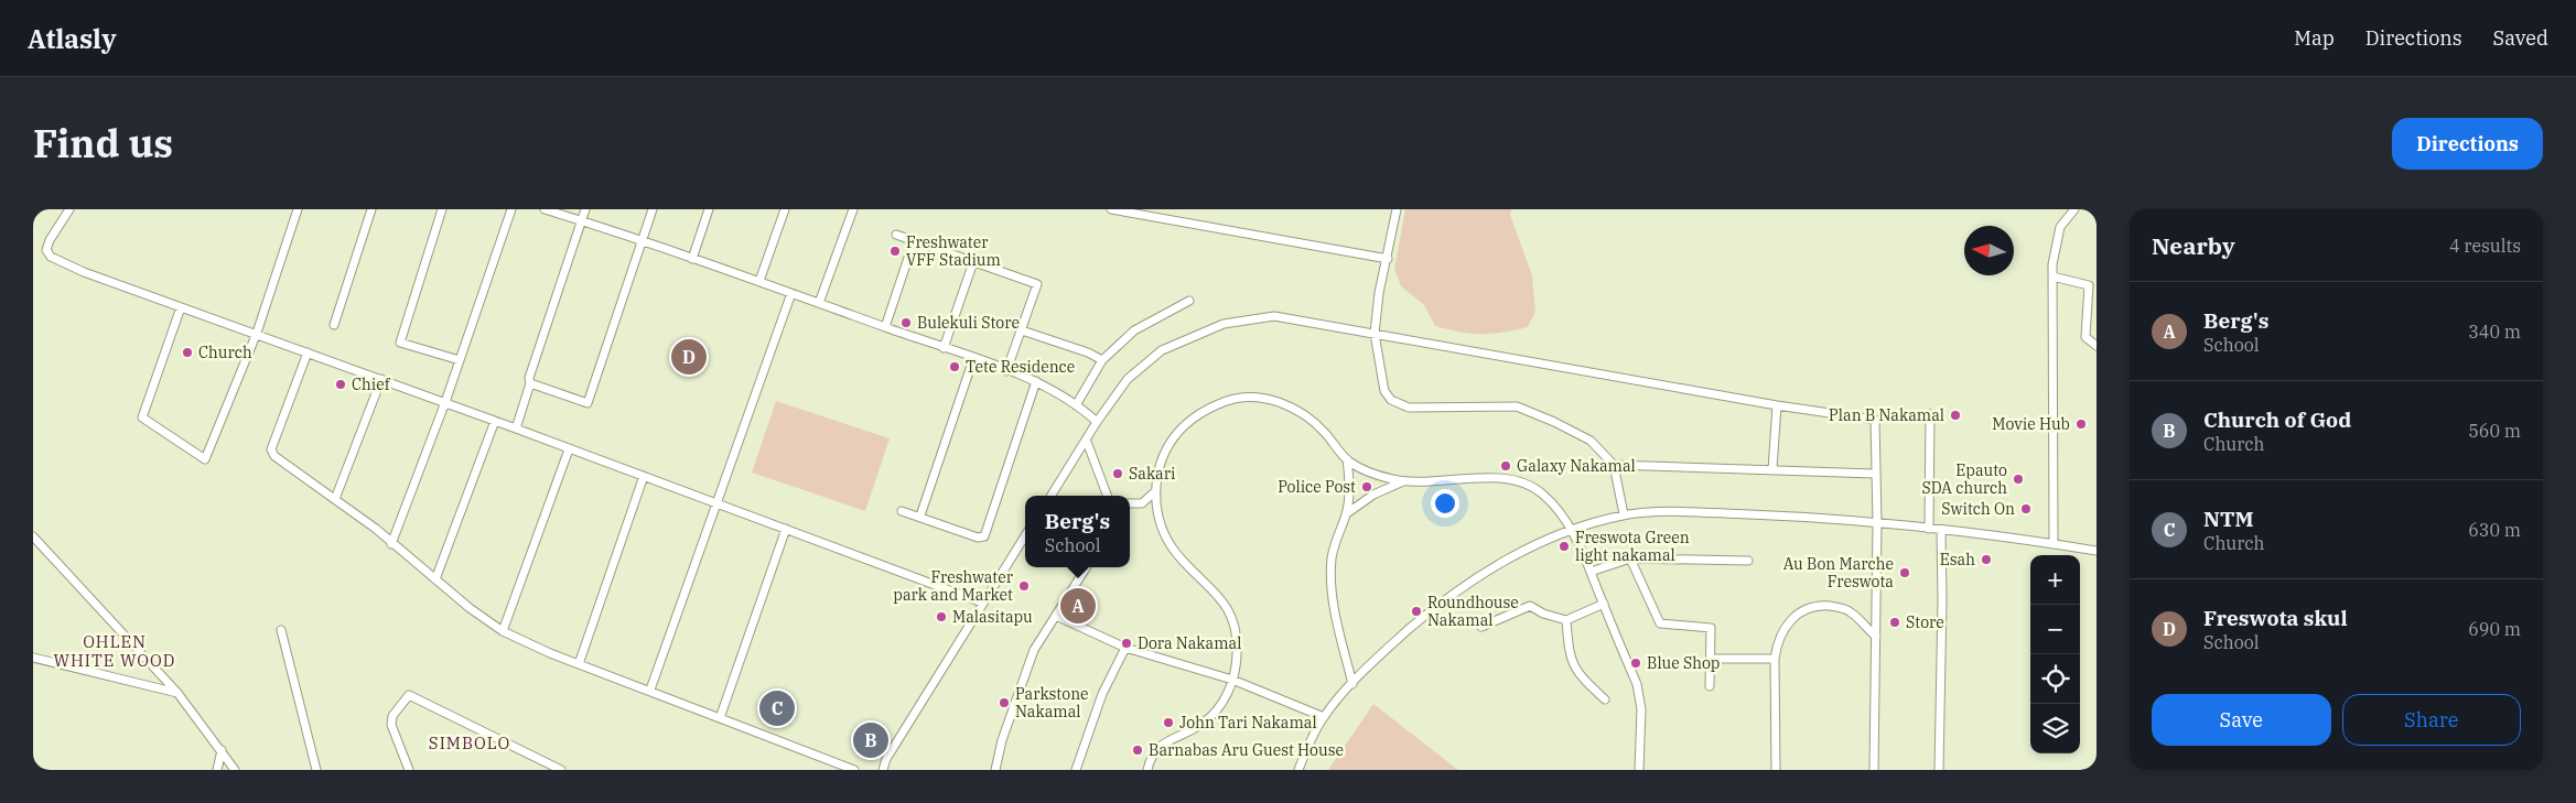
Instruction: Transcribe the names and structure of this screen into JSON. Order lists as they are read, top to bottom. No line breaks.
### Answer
{"districts":["OHLEN WHITE WOOD","SIMBOLO"],"places":["Freshwater VFF Stadium","Bulekuli Store","Church","Tete Residence","Chief","Plan B Nakamal","Movie Hub","Galaxy Nakamal","Sakari","Epauto SDA church","Police Post","Switch On","Freswota Green light nakamal","Esah","Au Bon Marche Freswota","Freshwater park and Market","Roundhouse Nakamal","Malasitapu","Store","Dora Nakamal","Blue Shop","Parkstone Nakamal","John Tari Nakamal","Barnabas Aru Guest House"],"north":"left","page":{"header":"Atlasly","nav":["Map","Directions","Saved"],"title":"Find us","buttons":["Directions",["Save","Share"]],"heading":["Nearby","4 results"],"list":[{"mark":"A","name":"Berg's","note":"School","value":"340 m"},{"mark":"B","name":"Church of God","note":"Church","value":"560 m"},{"mark":"C","name":"NTM","note":"Church","value":"630 m"},{"mark":"D","name":"Freswota skul","note":"School","value":"690 m"}],"pins":["D","A","C","B"],"popup":["Berg's","School"],"map_buttons":["+","−"]}}
